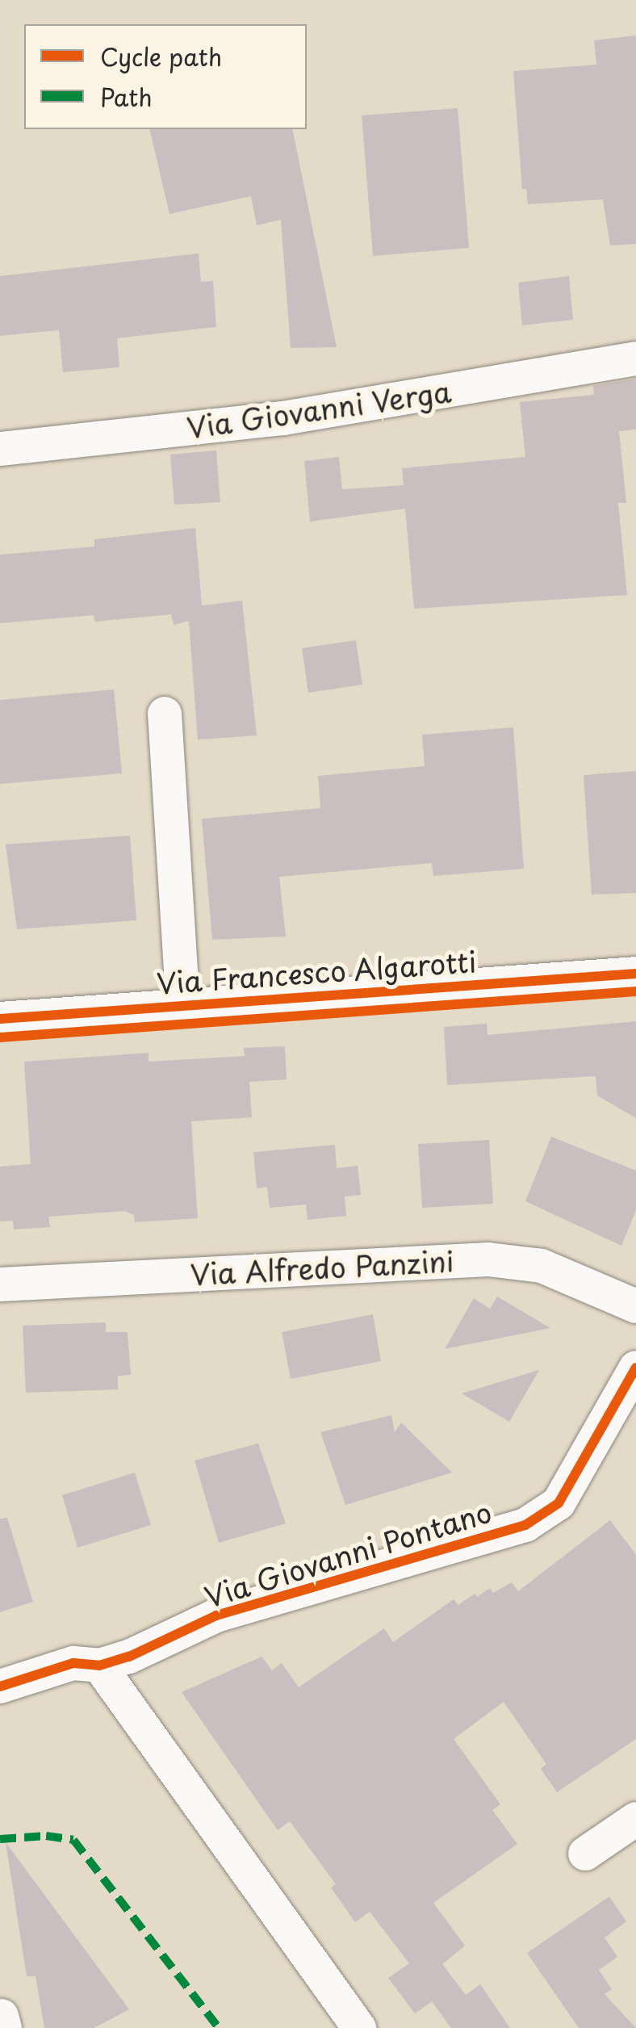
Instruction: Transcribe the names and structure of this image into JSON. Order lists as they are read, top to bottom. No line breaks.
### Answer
{"streets":{"street":["Via Giovanni Verga","Via Francesco Algarotti","Via Alfredo Panzini","Via Giovanni Pontano"]},"legend":["Cycle path","Path"]}
